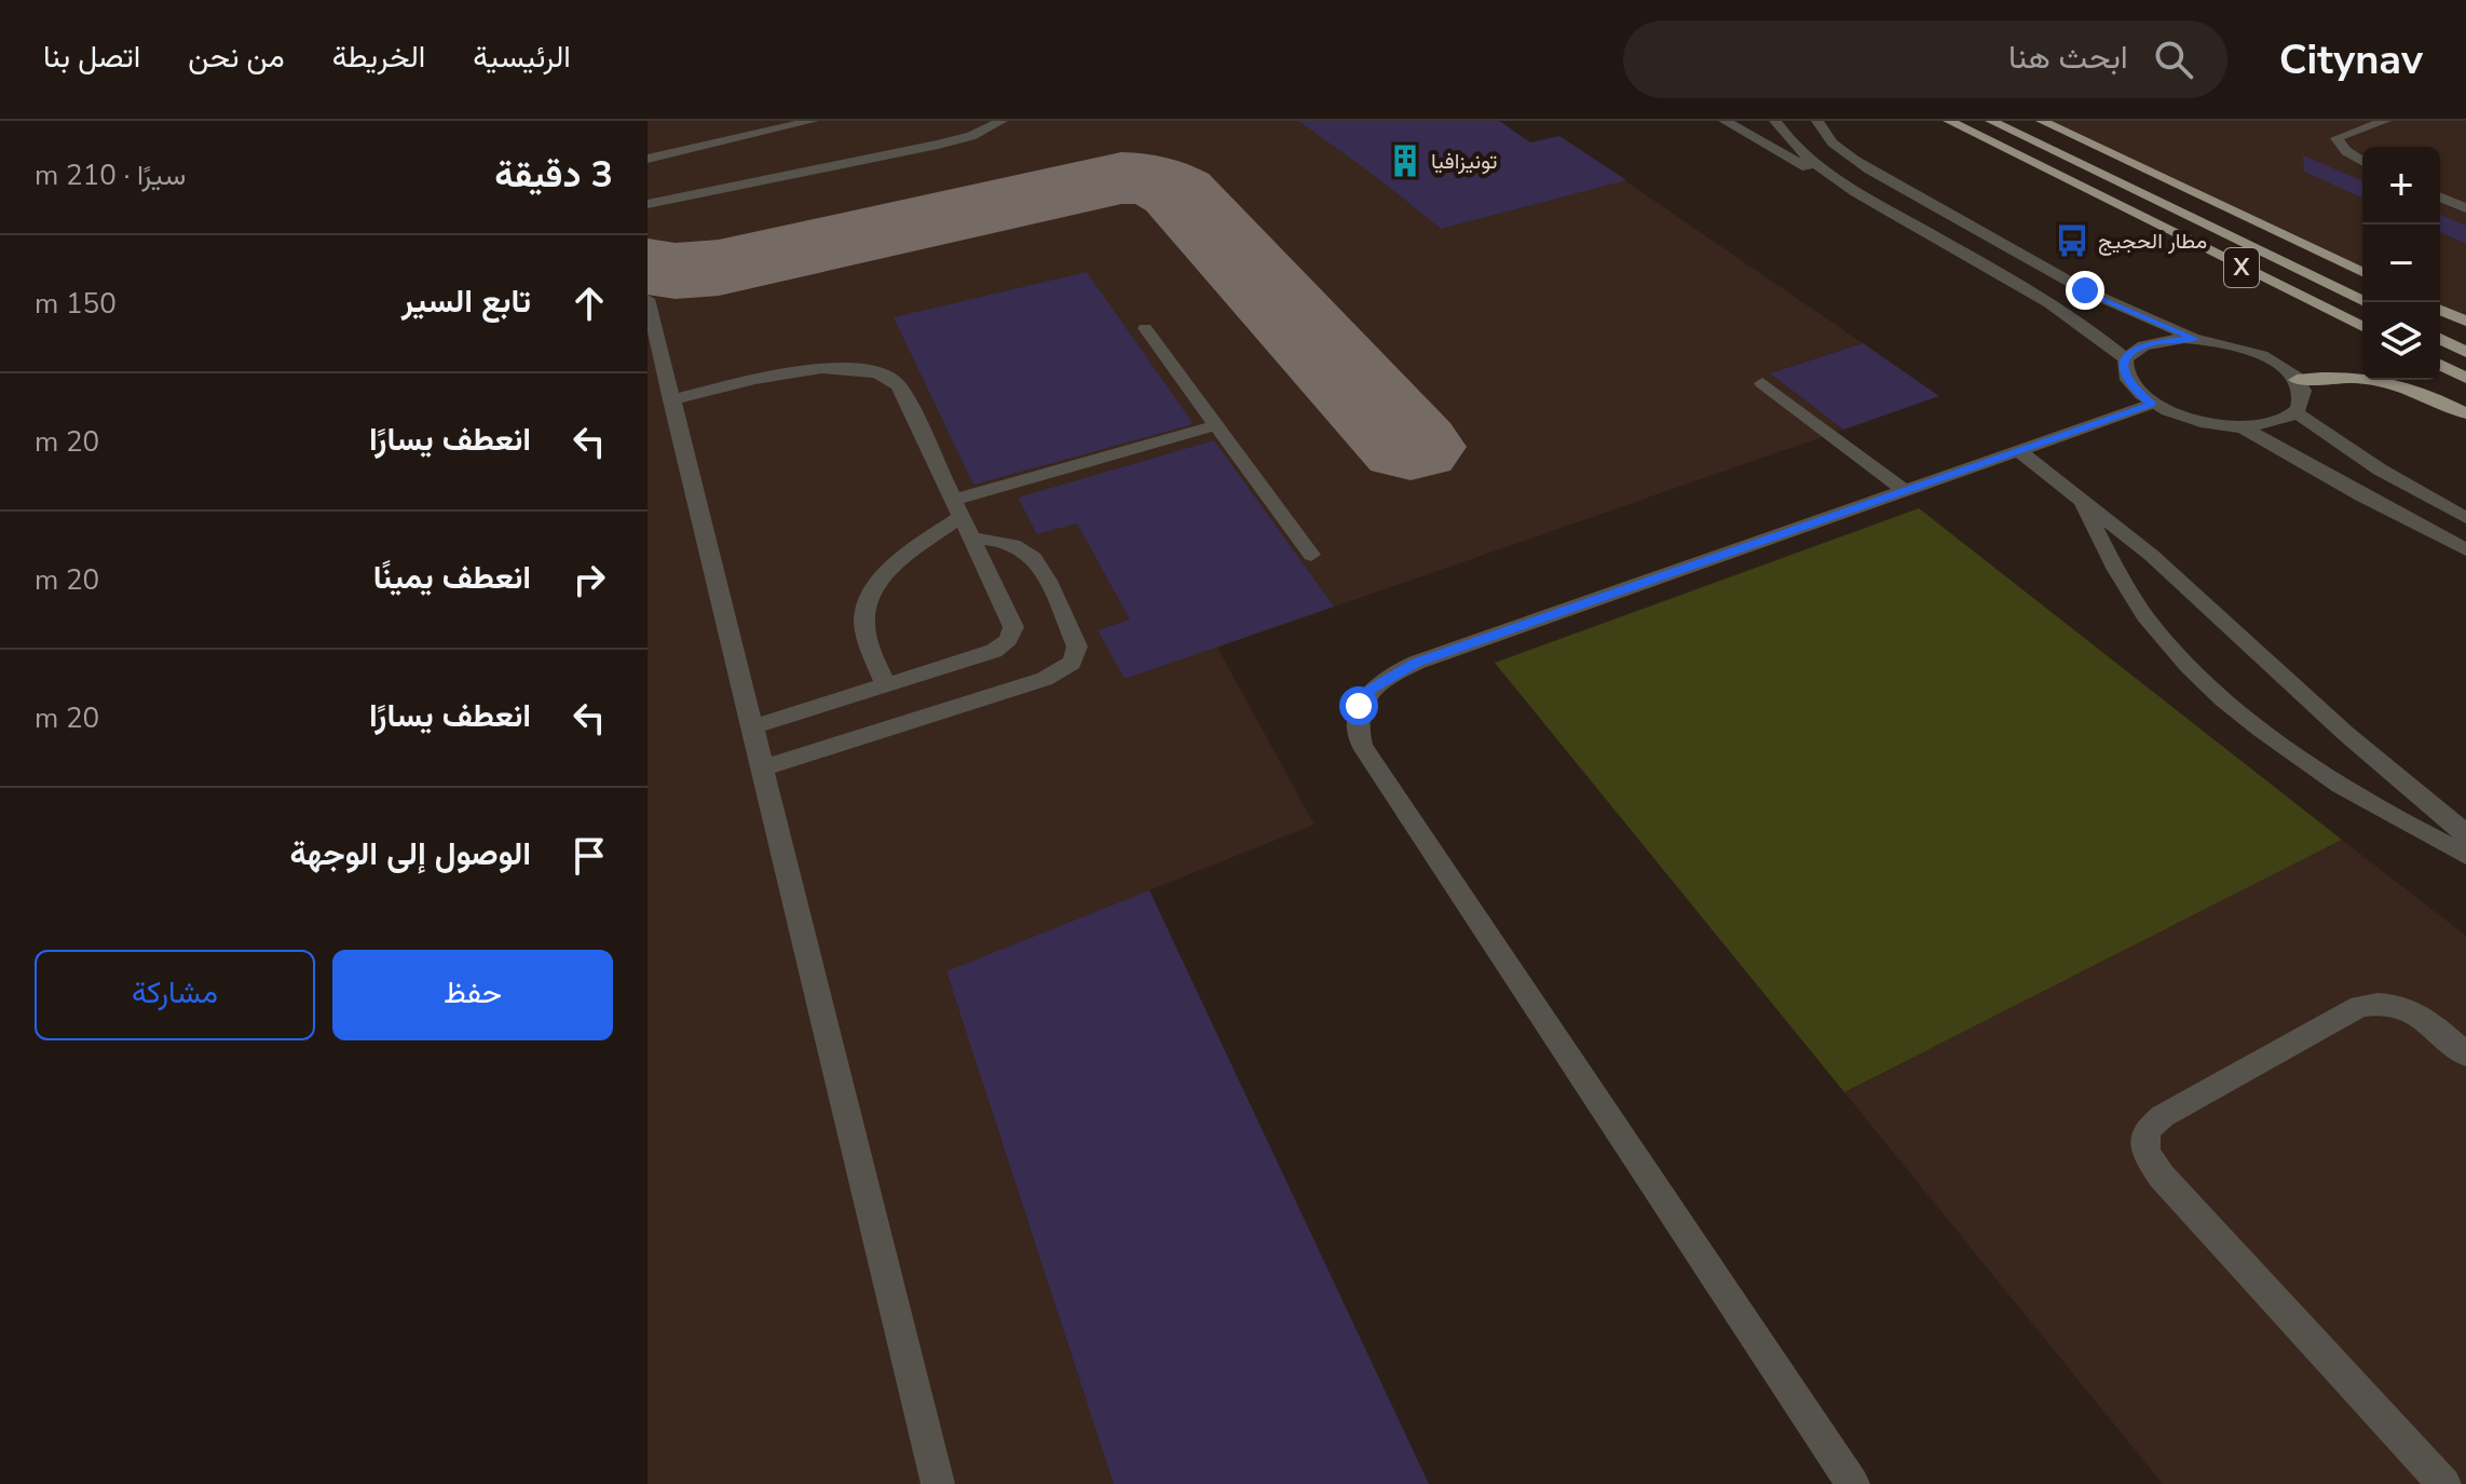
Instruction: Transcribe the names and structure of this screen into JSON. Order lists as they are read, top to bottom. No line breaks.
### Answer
{"streets":{"highway":["X"]},"places":{"building":["تونيزافيا"],"bus stop":["مطار الحجيج"]},"page":{"header":"Citynav","search":"ابحث هنا","nav":["الرئيسية","الخريطة","من نحن","اتصل بنا"],"heading":["3 دقيقة","سيرًا · 210 m"],"map_buttons":["+","−"],"list":[["تابع السير","150 m"],["انعطف يسارًا","20 m"],["انعطف يمينًا","20 m"],["انعطف يسارًا","20 m"],"الوصول إلى الوجهة"],"buttons":["حفظ","مشاركة"]}}
